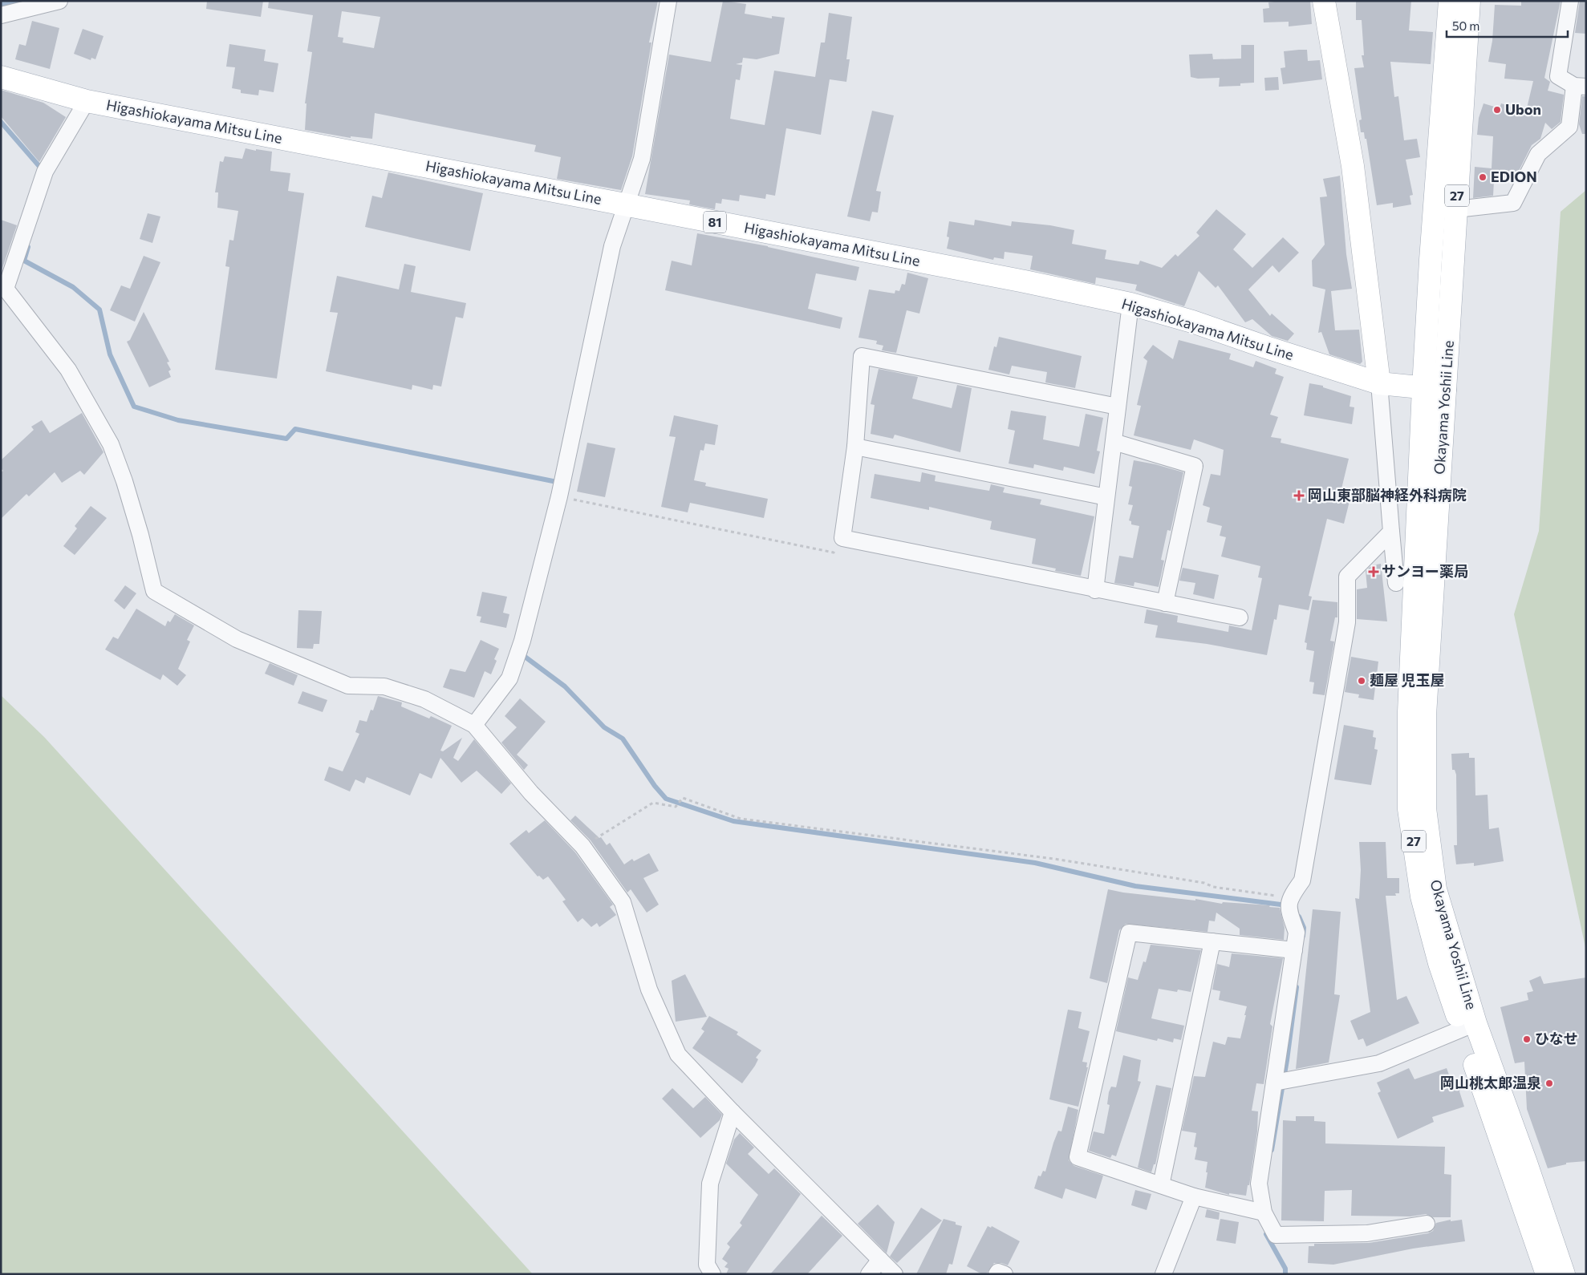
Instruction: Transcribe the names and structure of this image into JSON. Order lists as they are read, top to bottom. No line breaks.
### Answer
{"streets":{"main road":["Higashiokayama Mitsu Line","27","81","Okayama Yoshii Line"]},"crossings":[["Higashiokayama Mitsu Line","Okayama Yoshii Line"]],"places":{"other":["Ubon","EDION","麺屋 児玉屋","ひなせ","岡山桃太郎温泉"],"health":["岡山東部脳神経外科病院","サンヨー薬局"]},"scale_bar":"50 m"}
